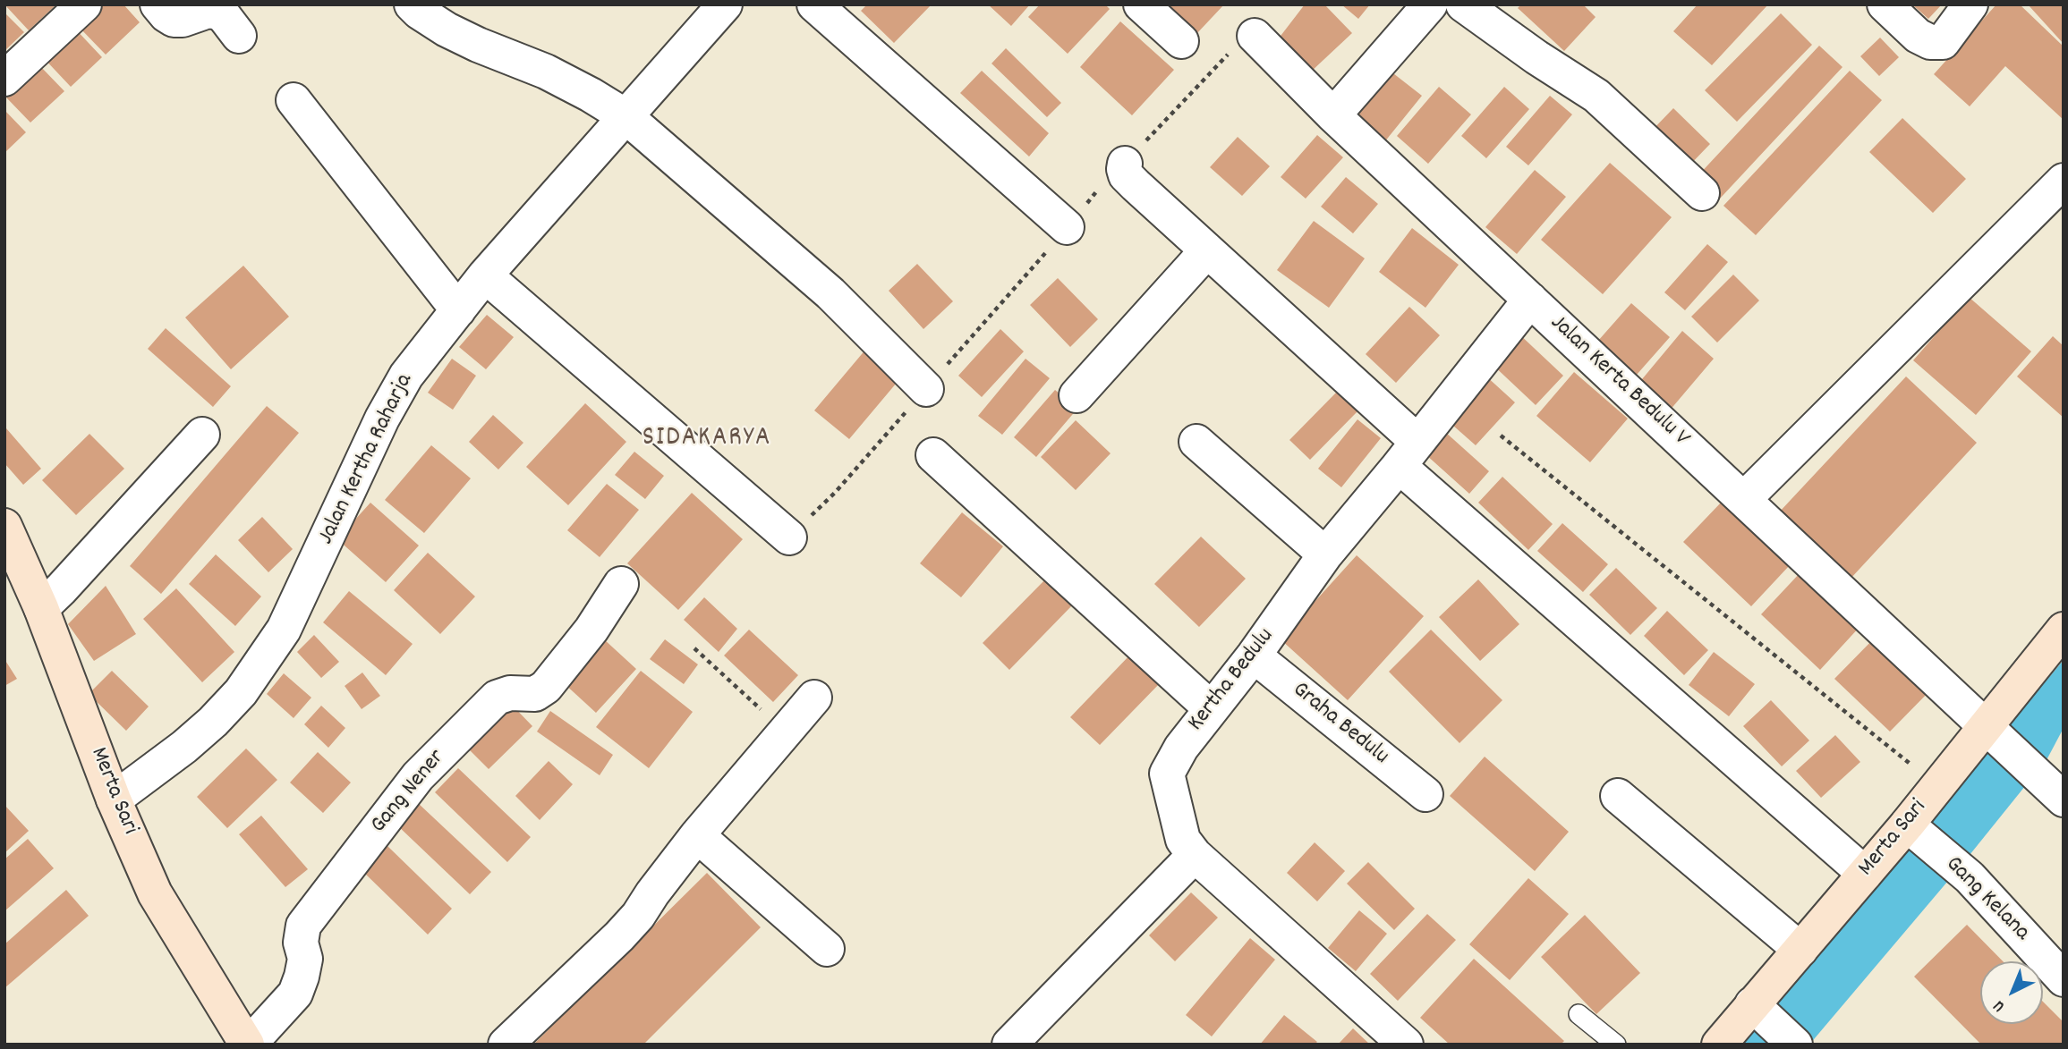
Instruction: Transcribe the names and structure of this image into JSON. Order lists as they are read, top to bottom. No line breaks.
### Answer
{"streets":{"street":["Jalan Kerta Bedulu V","Jalan Kertha Raharja","Kertha Bedulu","Graha Bedulu","Merta Sari","Gang Nener","Gang Kelana"]},"crossings":[["Jalan Kerta Bedulu V","Kertha Bedulu"],["Jalan Kerta Bedulu V","Merta Sari"],["Jalan Kertha Raharja","Merta Sari"],["Kertha Bedulu","Graha Bedulu"],["Merta Sari","Gang Nener"],["Merta Sari","Gang Kelana"]],"districts":["SIDAKARYA"],"north":"bottom left"}
